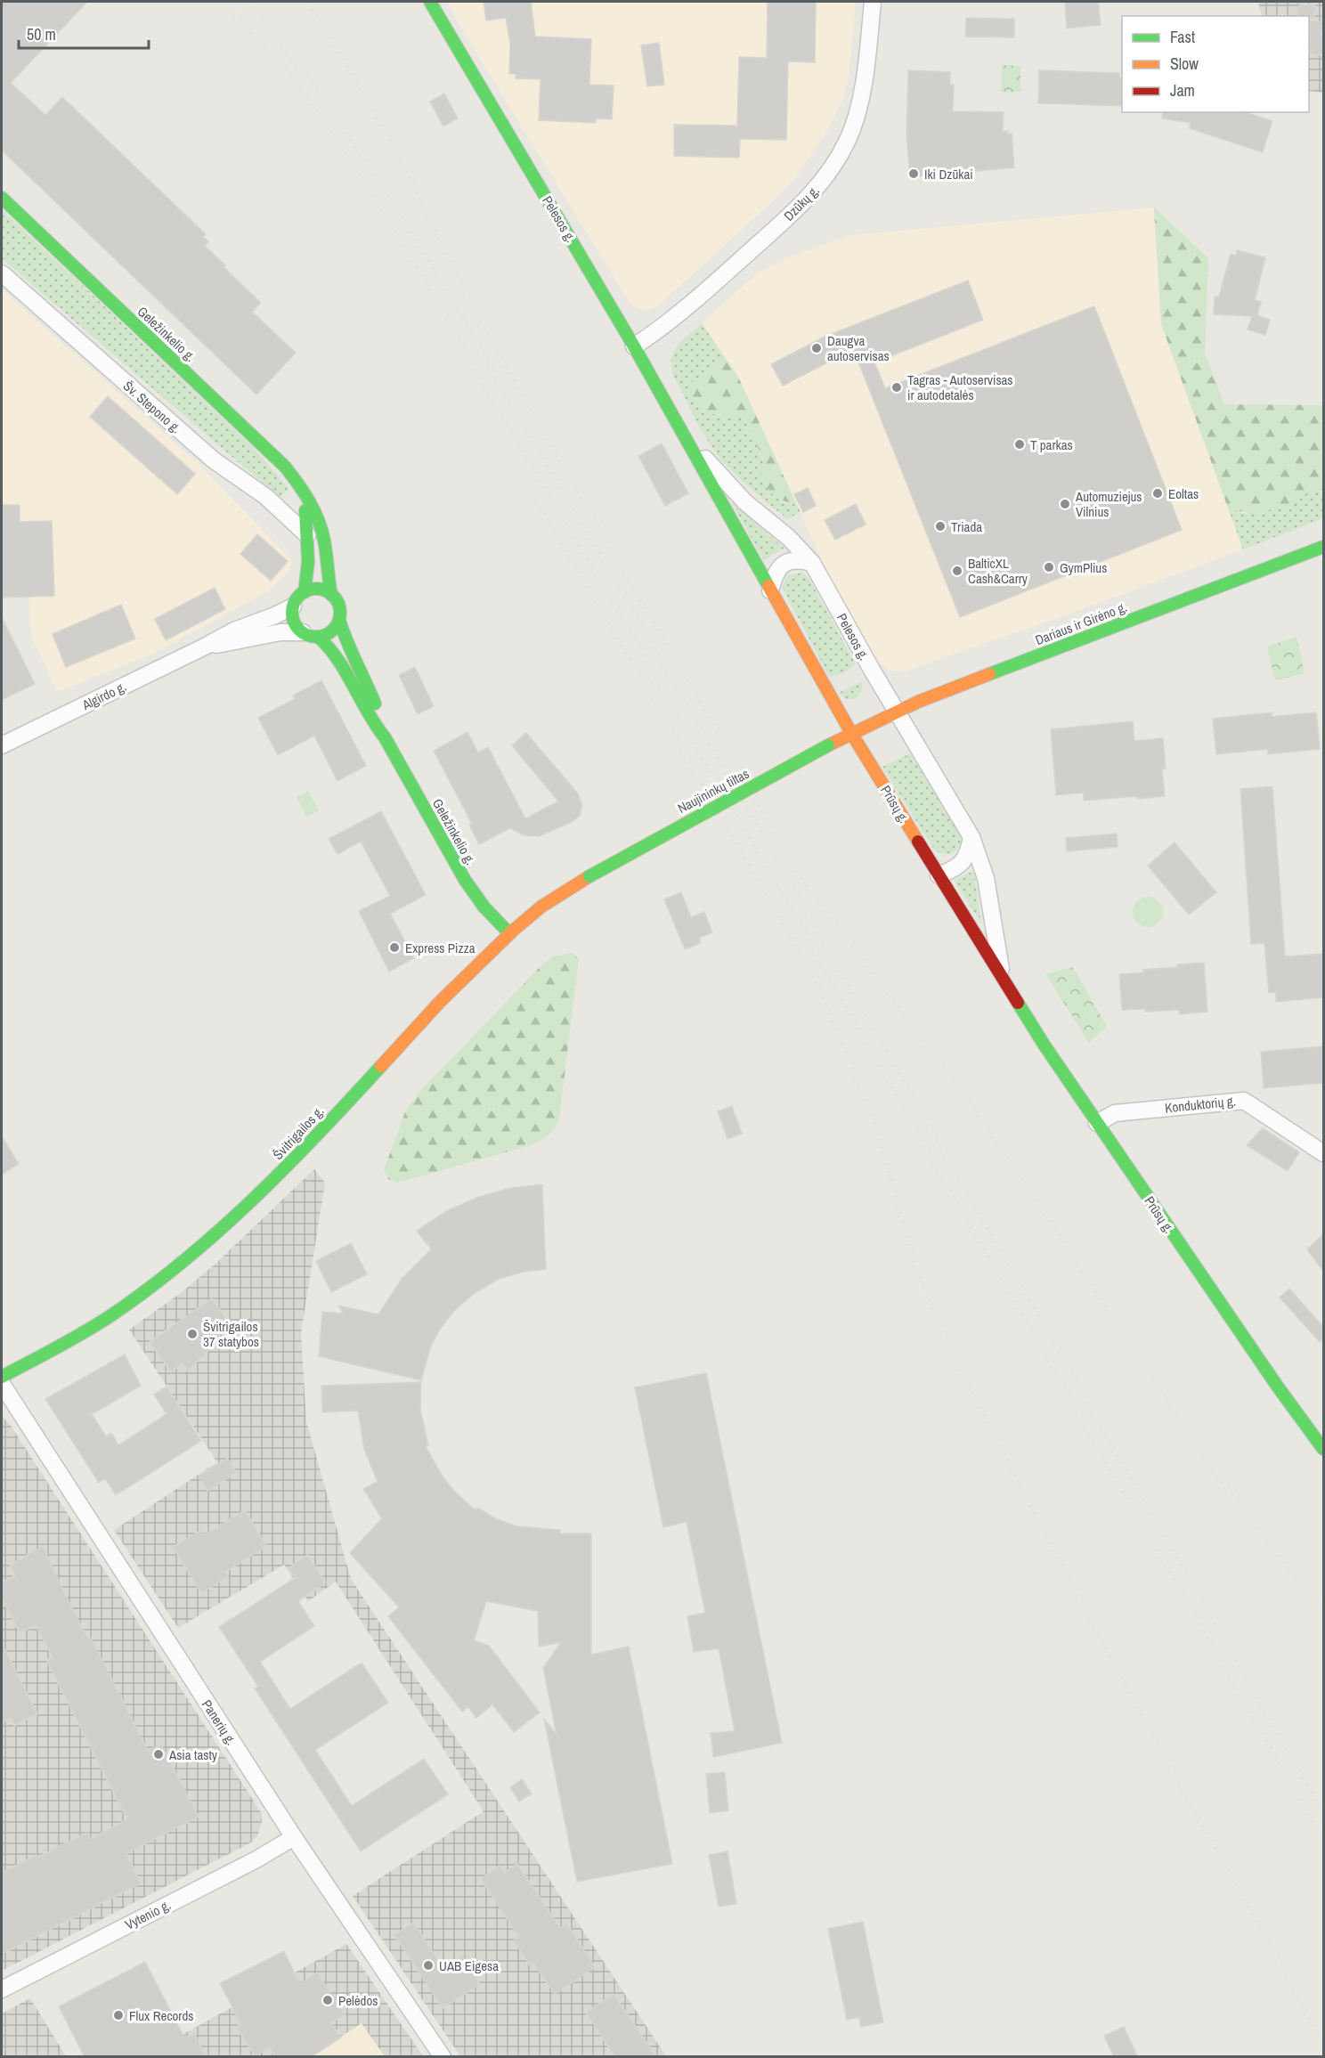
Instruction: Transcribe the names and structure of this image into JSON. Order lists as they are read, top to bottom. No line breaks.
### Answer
{"streets":{"main road":["Pelesos g.","Geležinkelio g.","Dariaus ir Girėno g.","Naujininkų tiltas","Prūsų g.","Švitrigailos g."],"street":["Dzūkų g.","Šv. Stepono g.","Algirdo g.","Konduktorių g.","Panerių g.","Vytenio g."]},"crossings":[["Dzūkų g.","Pelesos g."],["Pelesos g.","Dariaus ir Girėno g."],["Pelesos g.","Naujininkų tiltas"],["Pelesos g.","Prūsų g."],["Geležinkelio g.","Šv. Stepono g."],["Geležinkelio g.","Algirdo g."],["Geležinkelio g.","Švitrigailos g."],["Dariaus ir Girėno g.","Naujininkų tiltas"],["Dariaus ir Girėno g.","Prūsų g."],["Naujininkų tiltas","Prūsų g."],["Naujininkų tiltas","Švitrigailos g."],["Prūsų g.","Konduktorių g."],["Panerių g.","Vytenio g."]],"places":["Iki Dzūkai","Daugva autoservisas","Tagras - Autoservisas ir autodetalės","T parkas","Eoltas","Automuziejus Vilnius","Triada","GymPlius","BalticXL Cash&Carry","Express Pizza","Švitrigailos 37 statybos","Asia tasty","UAB Eigesa","Pelėdos","Flux Records"],"legend":["Fast","Slow","Jam"],"scale_bar":"50 m"}
